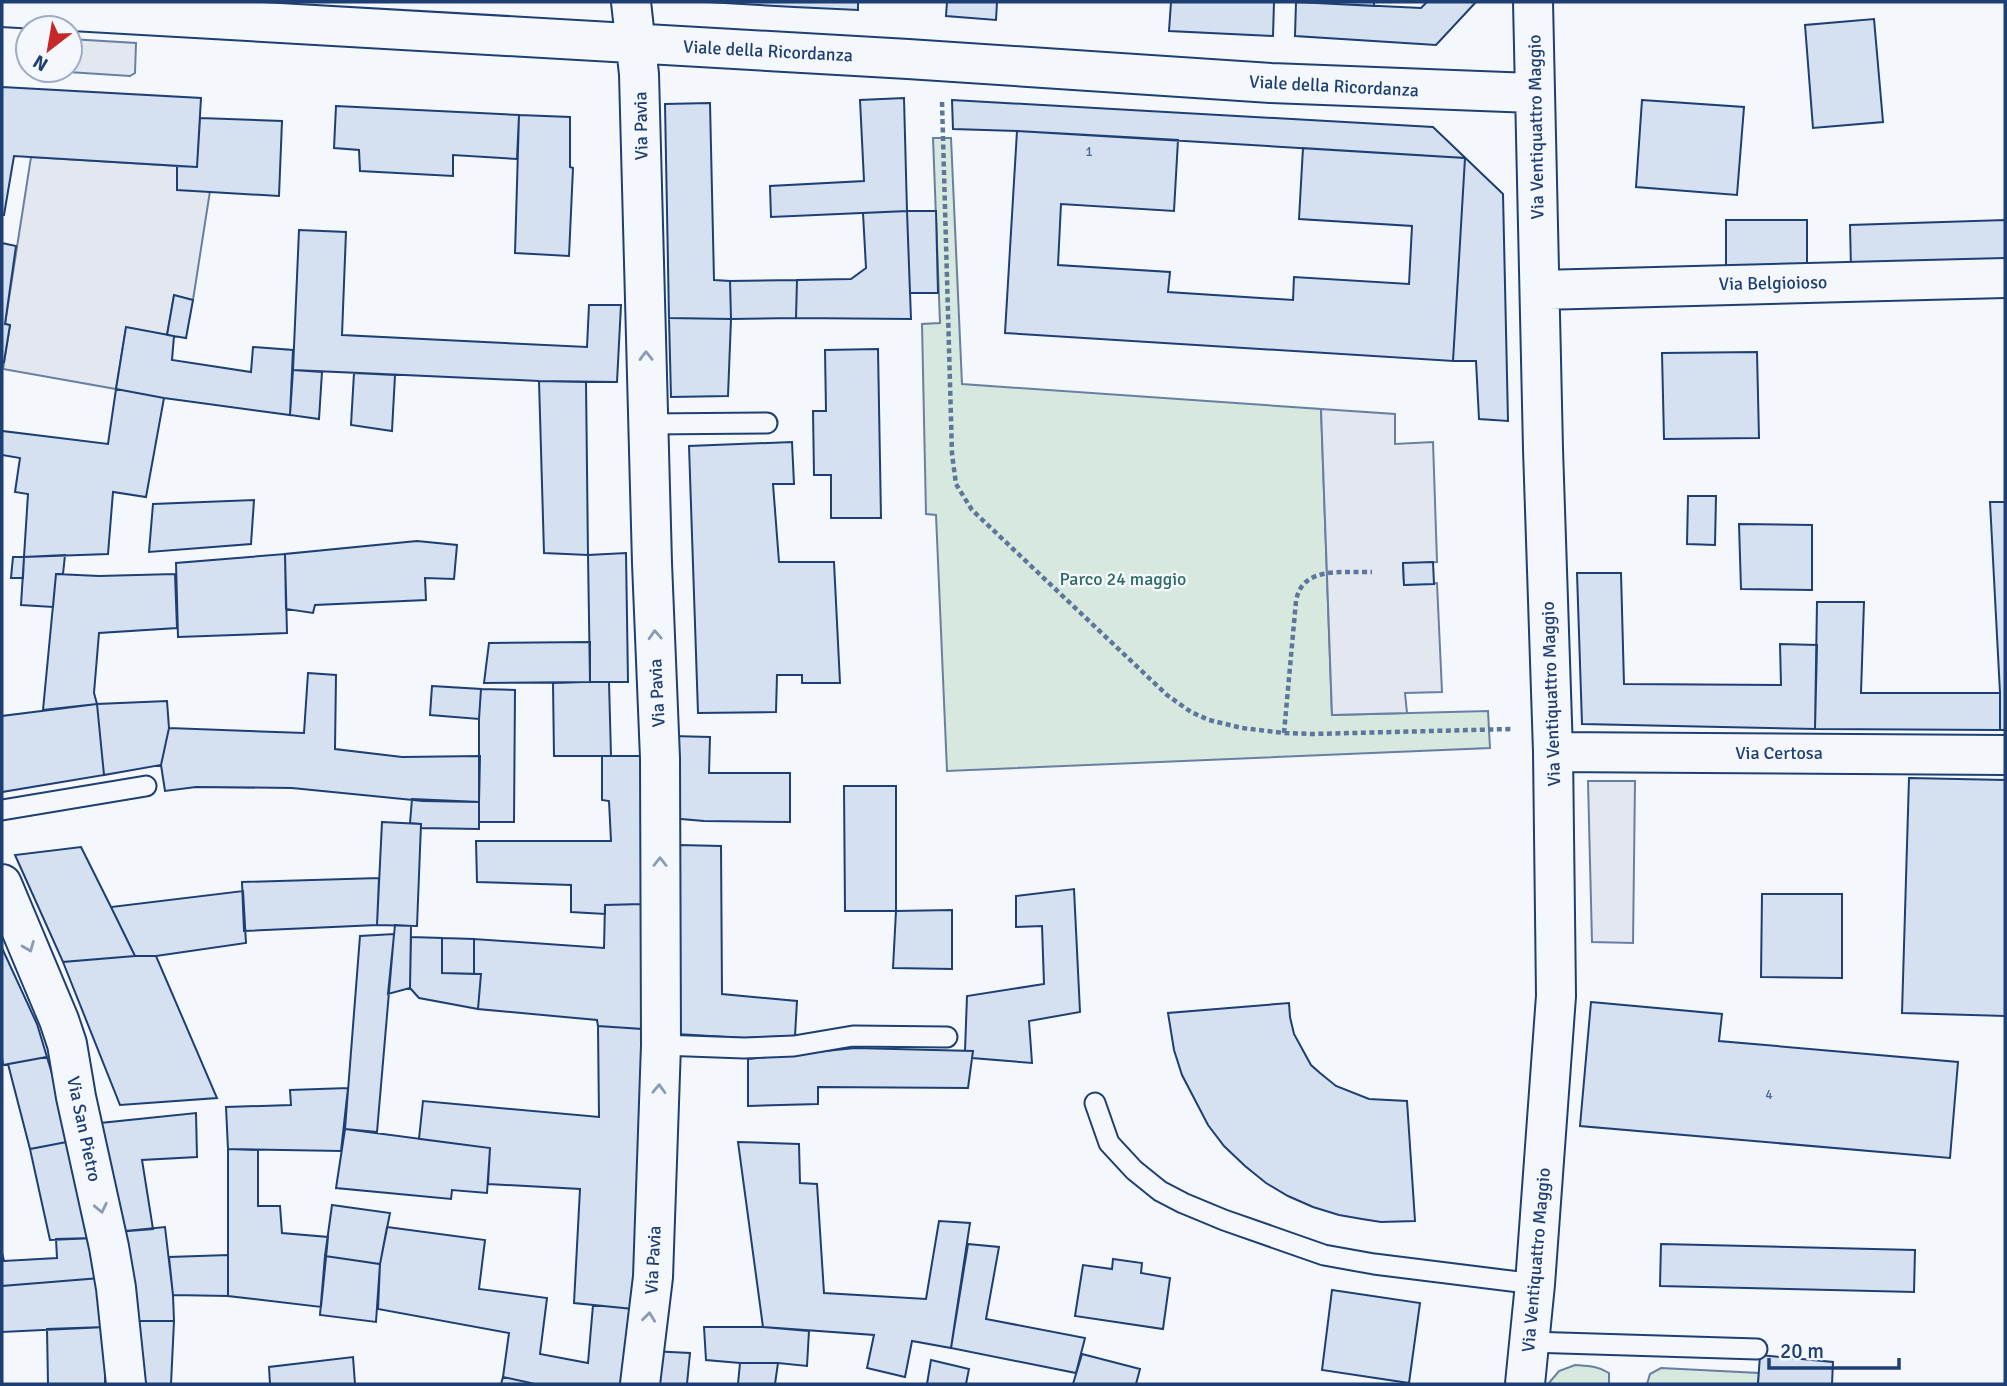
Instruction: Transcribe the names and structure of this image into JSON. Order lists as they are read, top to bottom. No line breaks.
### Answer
{"streets":{"street":["Viale della Ricordanza","Via Pavia","Via Ventiquattro Maggio","Via Belgioioso","Via Certosa","Via San Pietro"]},"crossings":[["Viale della Ricordanza","Via Pavia"],["Viale della Ricordanza","Via Ventiquattro Maggio"],["Via Ventiquattro Maggio","Via Belgioioso"],["Via Ventiquattro Maggio","Via Certosa"]],"one_way":["Via Pavia","Via San Pietro"],"parks":["Parco 24 maggio"],"house_numbers":["1","4"],"scale_bar":"20 m","north":"bottom left"}
